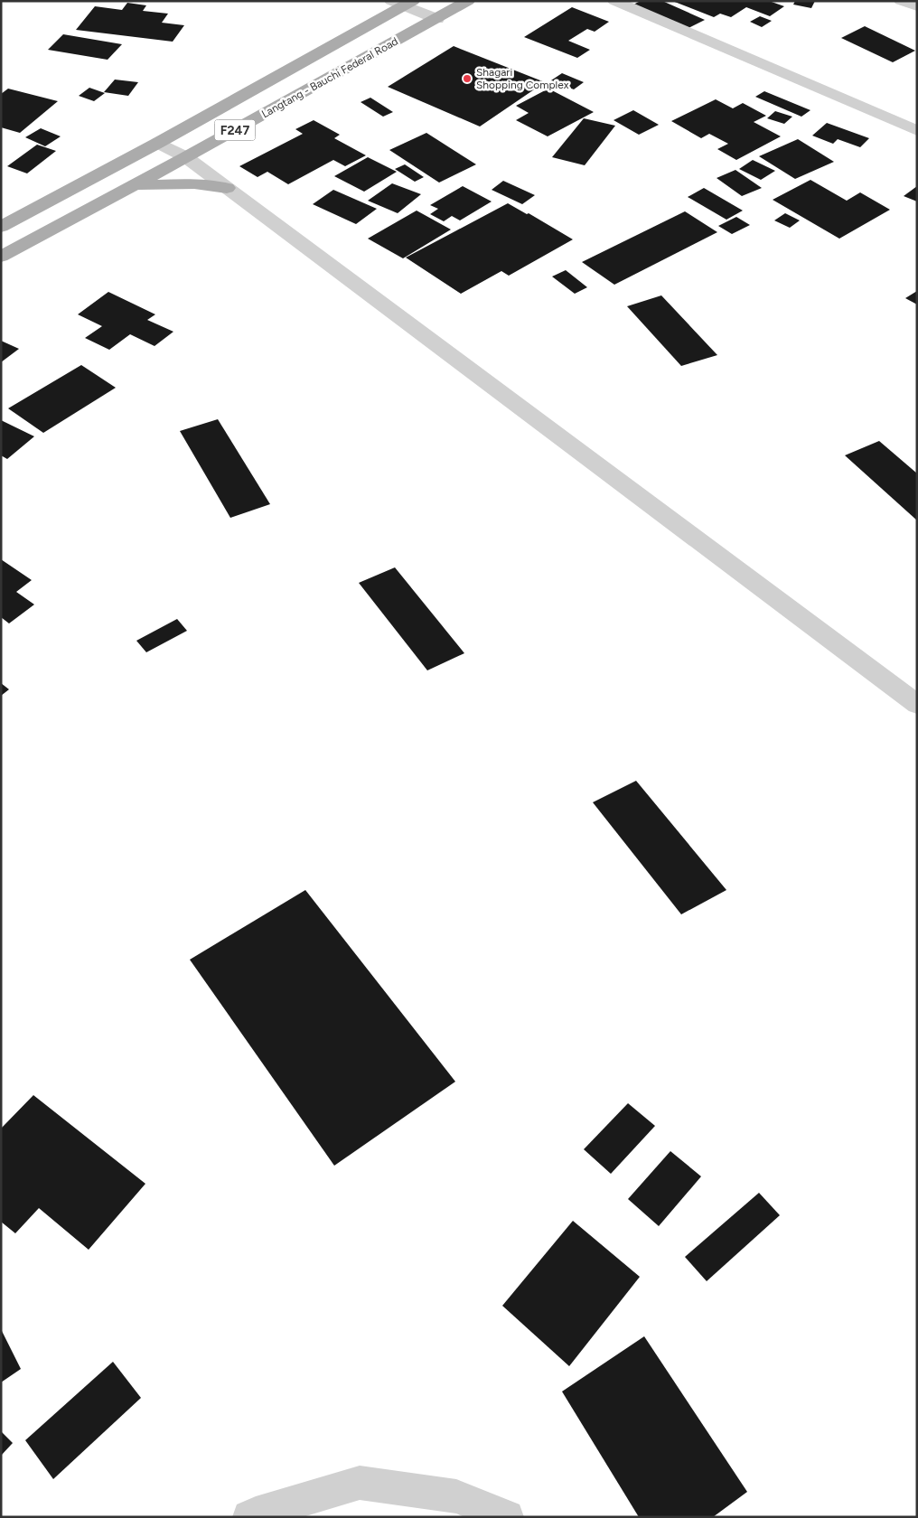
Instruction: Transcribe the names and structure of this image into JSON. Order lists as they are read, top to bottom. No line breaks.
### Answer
{"streets":{"main road":["Langtang - Bauchi Federal Road","F247"]},"places":["Shagari Shopping Complex"]}
